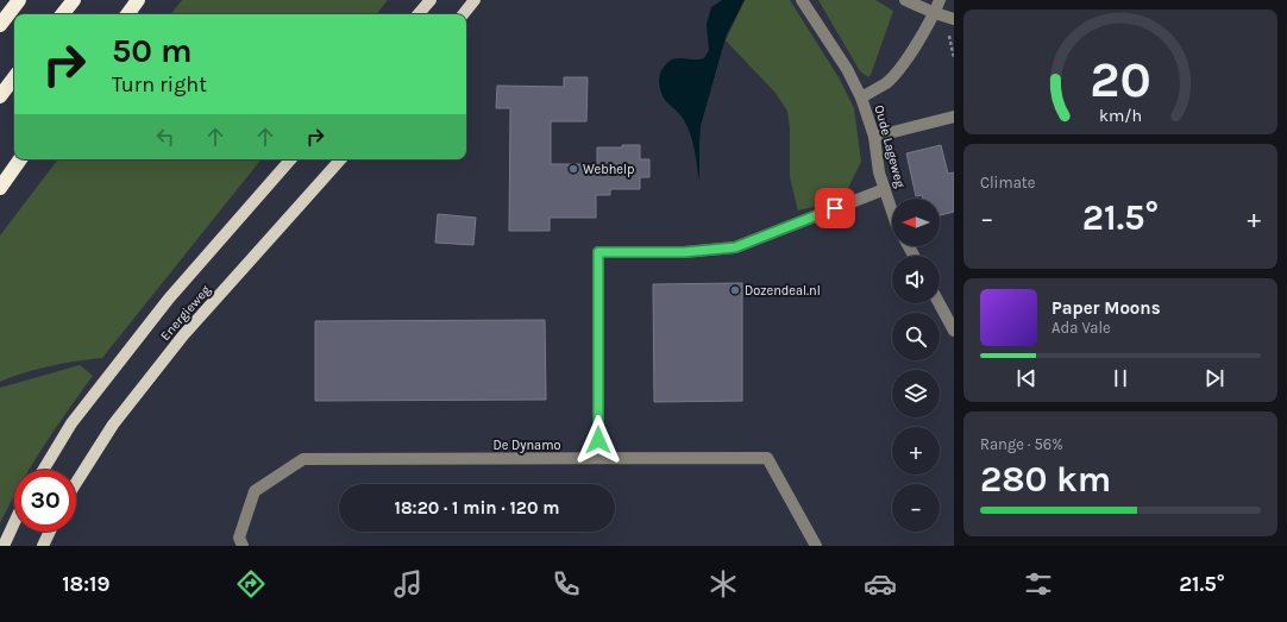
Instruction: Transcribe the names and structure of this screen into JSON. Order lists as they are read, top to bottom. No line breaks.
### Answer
{"streets":{"main road":["Energieweg"],"street":["Oude Lageweg","De Dynamo"]},"places":["Webhelp","Dozendeal.nl"],"north":"left","page":{"turn":["50 m","Turn right"],"tile":["Climate",["Range · 56%","280 km"]],"map_buttons":["+","−"],"heat":["−","21.5°","+"],"song":["Paper Moons","Ada Vale"],"limit":"30","trip":"18:20 · 1 min · 120 m","tabs":["18:19","21.5°"],"gauge":["20","km/h"]}}
